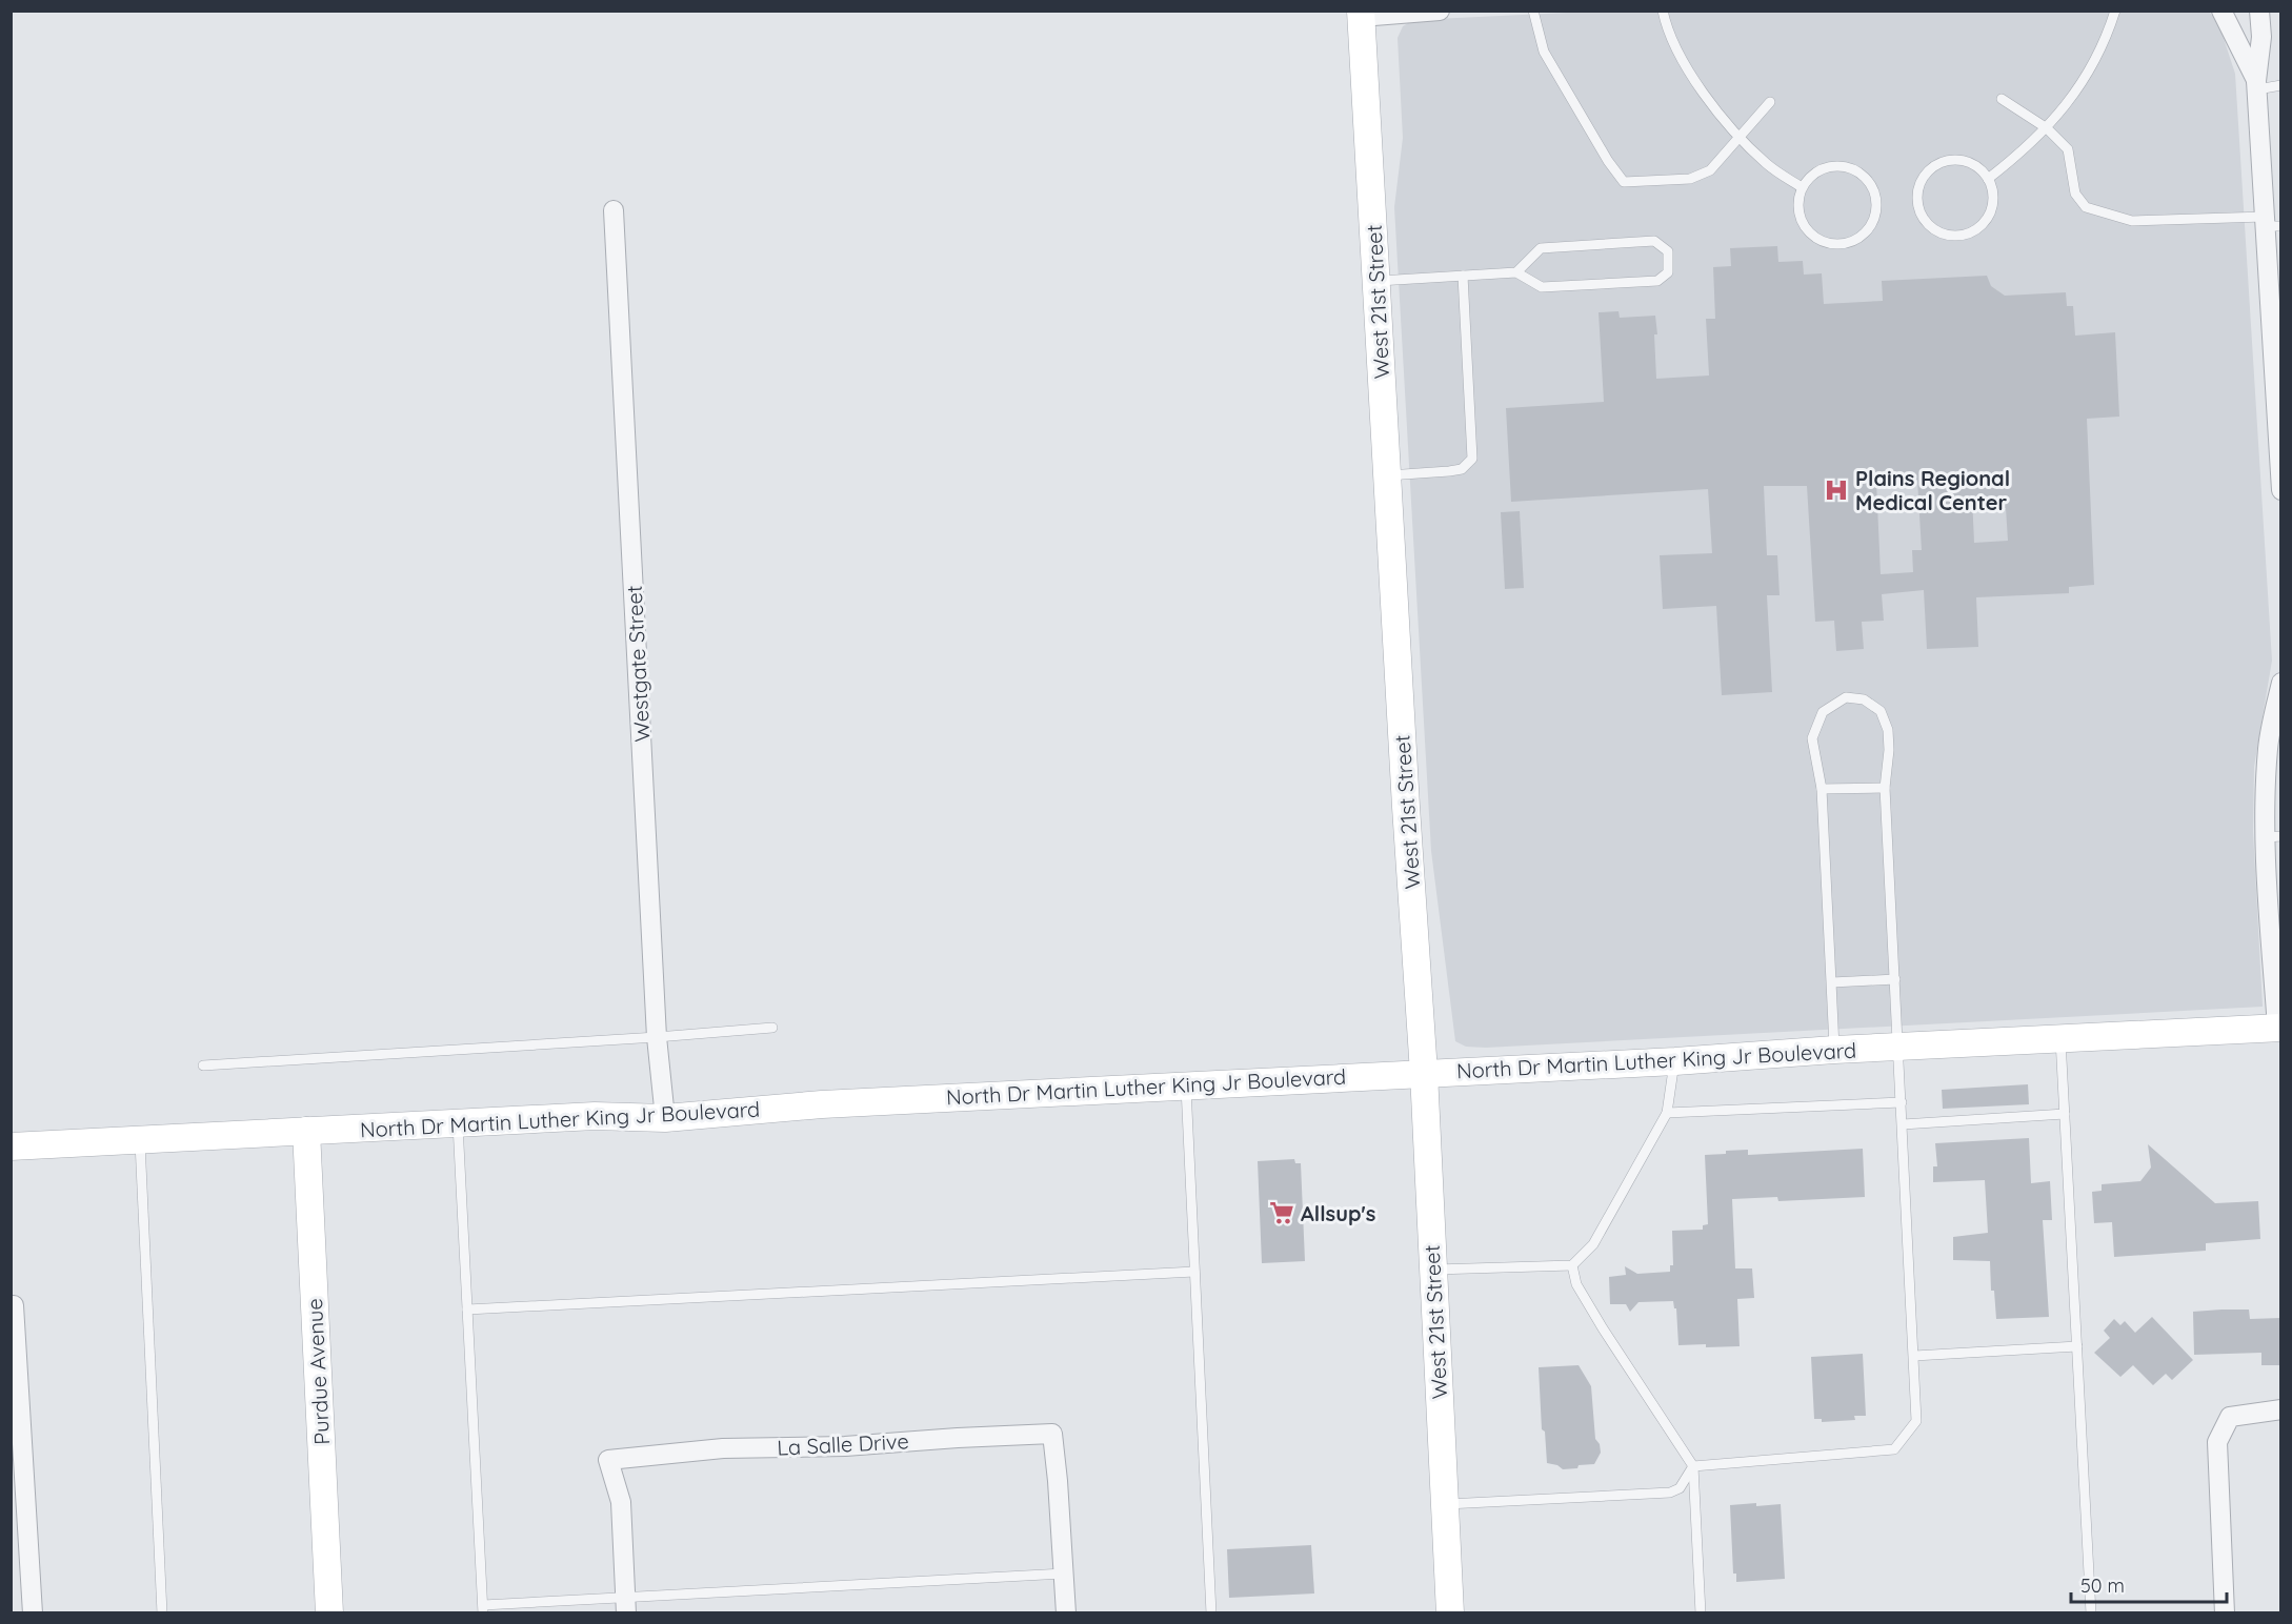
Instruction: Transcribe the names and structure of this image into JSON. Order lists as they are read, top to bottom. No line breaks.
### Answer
{"streets":{"street":["West 21st Street","Westgate Street","North Dr Martin Luther King Jr Boulevard","Purdue Avenue","La Salle Drive"]},"crossings":[["West 21st Street","North Dr Martin Luther King Jr Boulevard"],["Westgate Street","North Dr Martin Luther King Jr Boulevard"],["North Dr Martin Luther King Jr Boulevard","Purdue Avenue"]],"places":{"hospital":["Plains Regional Medical Center"],"supermarket":["Allsup's"]},"scale_bar":"50 m"}
